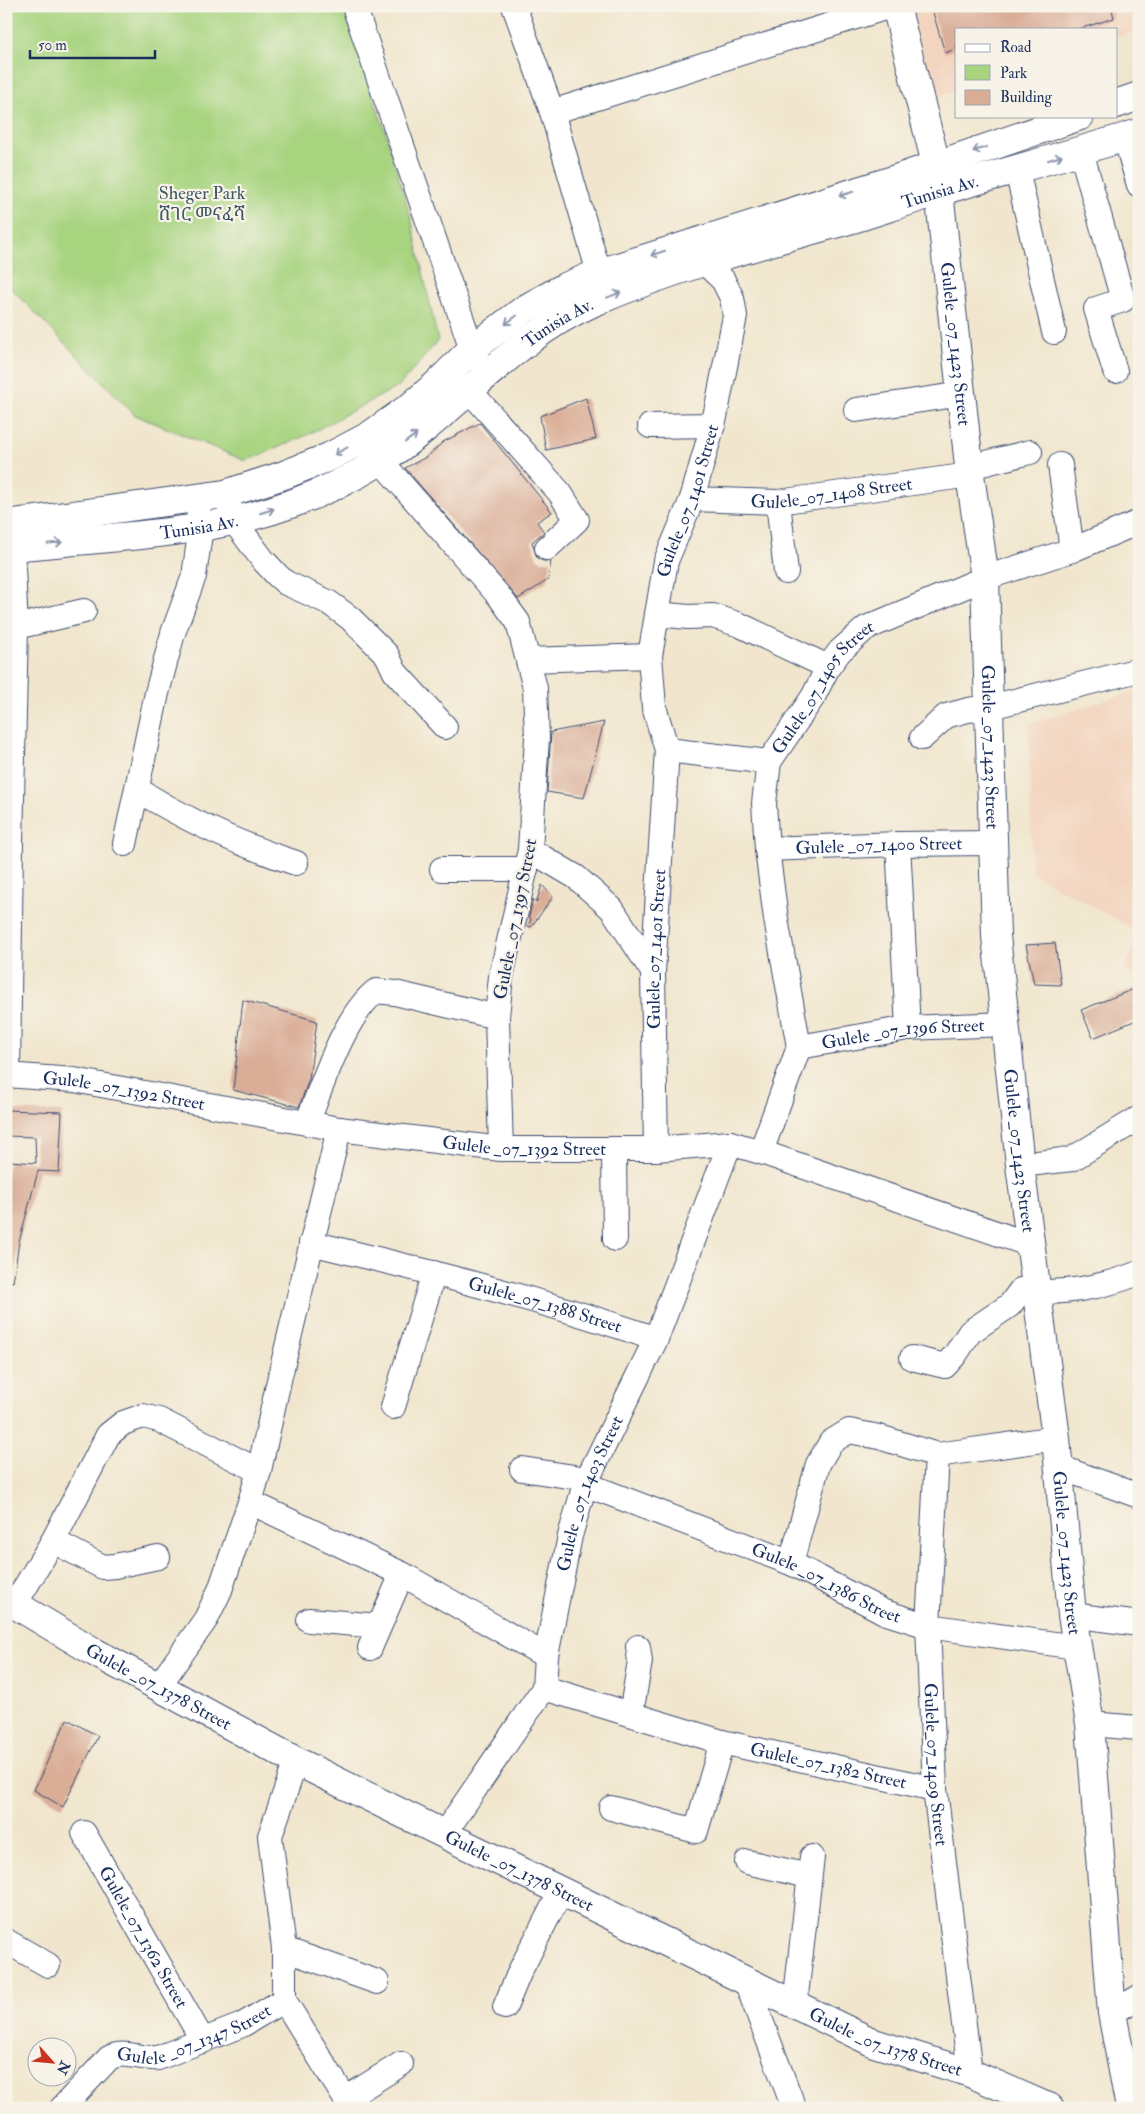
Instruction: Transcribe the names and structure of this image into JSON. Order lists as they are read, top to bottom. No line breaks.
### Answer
{"streets":{"main road":["Tunisia Av.","Gulele _07_1423 Street","Gulele _07_1378 Street"],"street":["Gulele_07_1408 Street","Gulele_07_1401 Street","Gulele_07_1405 Street","Gulele _07_1400 Street","Gulele _07_1397 Street","Gulele _07_1396 Street","Gulele _07_1392 Street","Gulele_07_1388 Street","Gulele _07_1403 Street","Gulele _07_1386 Street","Gulele_07_1409 Street","Gulele_07_1382 Street","Gulele_07_1362 Street","Gulele _07_1347 Street"]},"crossings":[["Tunisia Av.","Gulele _07_1423 Street"],["Tunisia Av.","Gulele_07_1401 Street"],["Tunisia Av.","Gulele _07_1397 Street"],["Gulele _07_1423 Street","Gulele_07_1408 Street"],["Gulele _07_1423 Street","Gulele_07_1405 Street"],["Gulele _07_1423 Street","Gulele _07_1400 Street"],["Gulele _07_1423 Street","Gulele _07_1396 Street"],["Gulele _07_1423 Street","Gulele _07_1392 Street"],["Gulele _07_1423 Street","Gulele _07_1386 Street"],["Gulele_07_1408 Street","Gulele_07_1401 Street"],["Gulele_07_1401 Street","Gulele _07_1392 Street"],["Gulele_07_1405 Street","Gulele _07_1400 Street"],["Gulele_07_1405 Street","Gulele _07_1396 Street"],["Gulele _07_1397 Street","Gulele _07_1392 Street"],["Gulele _07_1392 Street","Gulele _07_1403 Street"],["Gulele_07_1388 Street","Gulele _07_1403 Street"],["Gulele _07_1403 Street","Gulele _07_1386 Street"],["Gulele _07_1403 Street","Gulele_07_1382 Street"],["Gulele _07_1386 Street","Gulele_07_1409 Street"],["Gulele _07_1378 Street","Gulele_07_1409 Street"],["Gulele_07_1409 Street","Gulele_07_1382 Street"],["Gulele_07_1362 Street","Gulele _07_1347 Street"]],"parks":["Sheger Park ሸገር መናፈሻ"],"legend":["Road","Park","Building"],"scale_bar":"50 m","north":"bottom right"}
